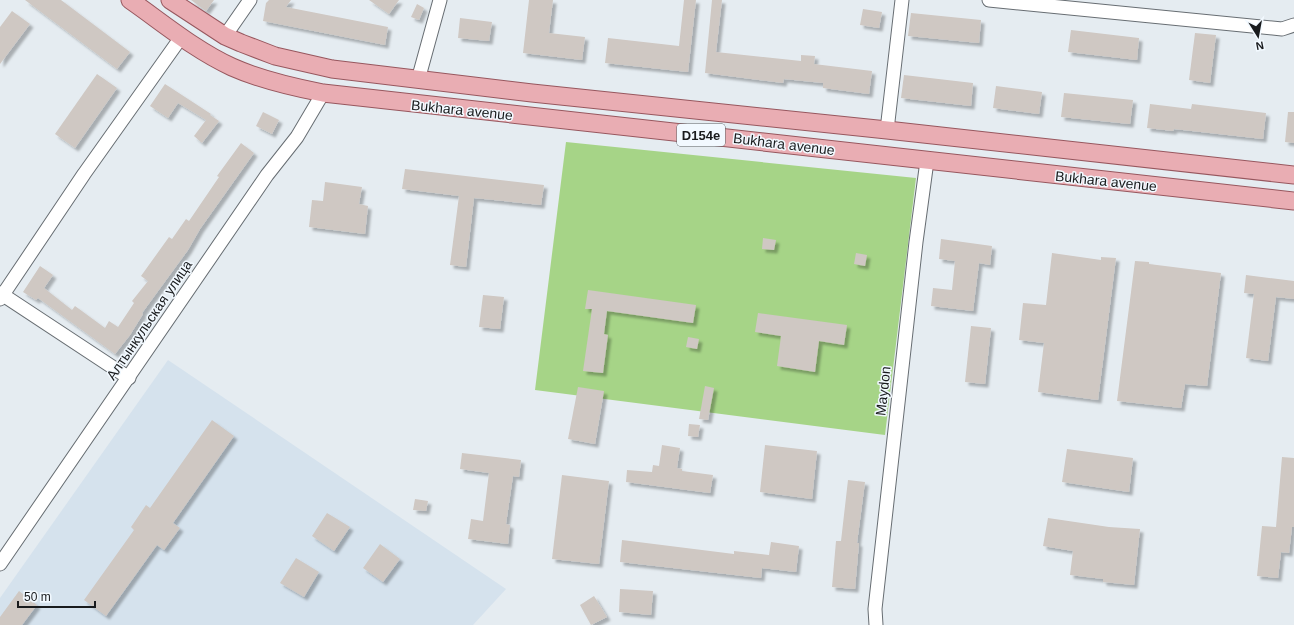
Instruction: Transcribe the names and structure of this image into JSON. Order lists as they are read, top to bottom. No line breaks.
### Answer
{"streets":{"main road":["Bukhara avenue","D154e"],"street":["Алтынкульская улица","Maydon"]},"crossings":[["Bukhara avenue","Алтынкульская улица"],["Bukhara avenue","Maydon"]],"scale_bar":"50 m","north":"bottom"}
